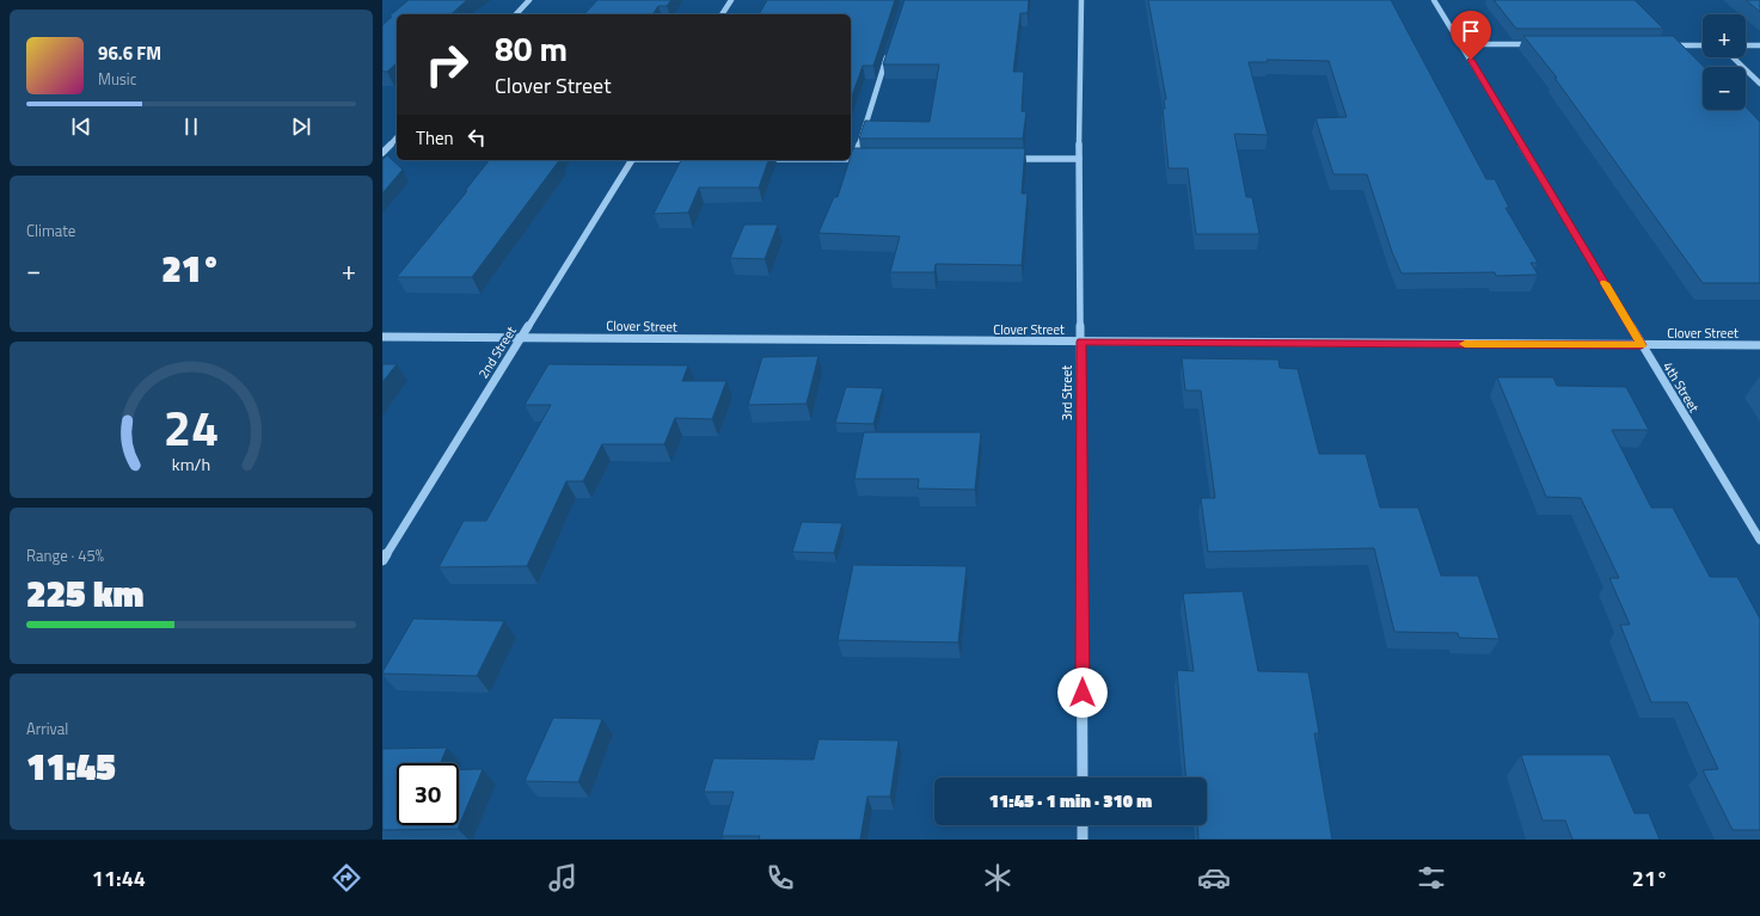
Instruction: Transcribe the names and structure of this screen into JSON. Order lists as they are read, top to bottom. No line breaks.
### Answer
{"streets":{"street":["Clover Street","2nd Street","4th Street","3rd Street"]},"crossings":[["Clover Street","2nd Street"],["Clover Street","4th Street"],["Clover Street","3rd Street"]],"page":{"map_buttons":["+","−"],"turn":["80 m","Clover Street"],"song":["96.6 FM","Music"],"then":"Then","tile":["Climate",["Range · 45%","225 km"],["Arrival","11:45"]],"heat":["−","21°","+"],"limit":"30","trip":"11:45 · 1 min · 310 m","tabs":["11:44","21°"],"gauge":["24","km/h"]}}
